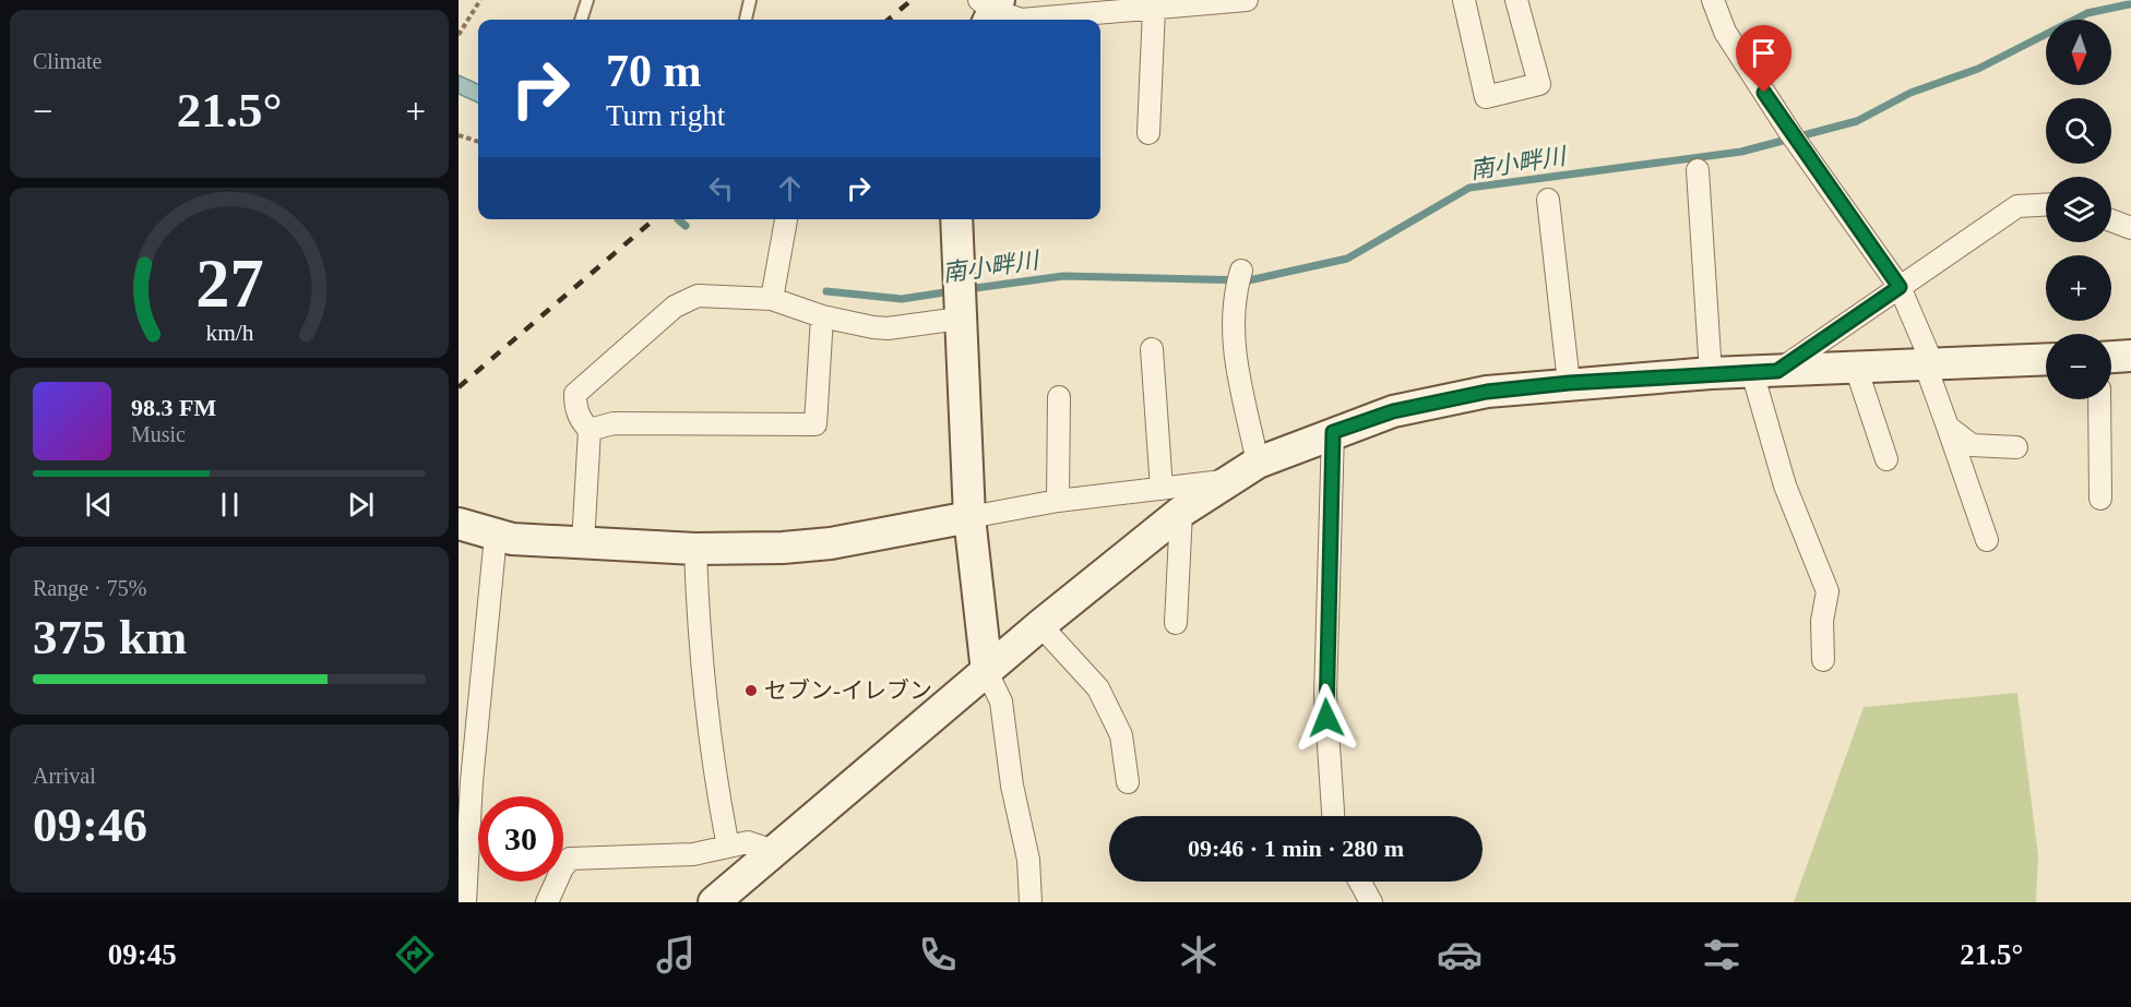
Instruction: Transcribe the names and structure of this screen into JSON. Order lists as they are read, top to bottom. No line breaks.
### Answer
{"water":["南小畔川"],"places":["セブン-イレブン"],"north":"bottom","page":{"tile":["Climate",["Range · 75%","375 km"],["Arrival","09:46"]],"map_buttons":["+","−"],"turn":["70 m","Turn right"],"heat":["−","21.5°","+"],"song":["98.3 FM","Music"],"limit":"30","trip":"09:46 · 1 min · 280 m","tabs":["09:45","21.5°"],"gauge":["27","km/h"]}}
